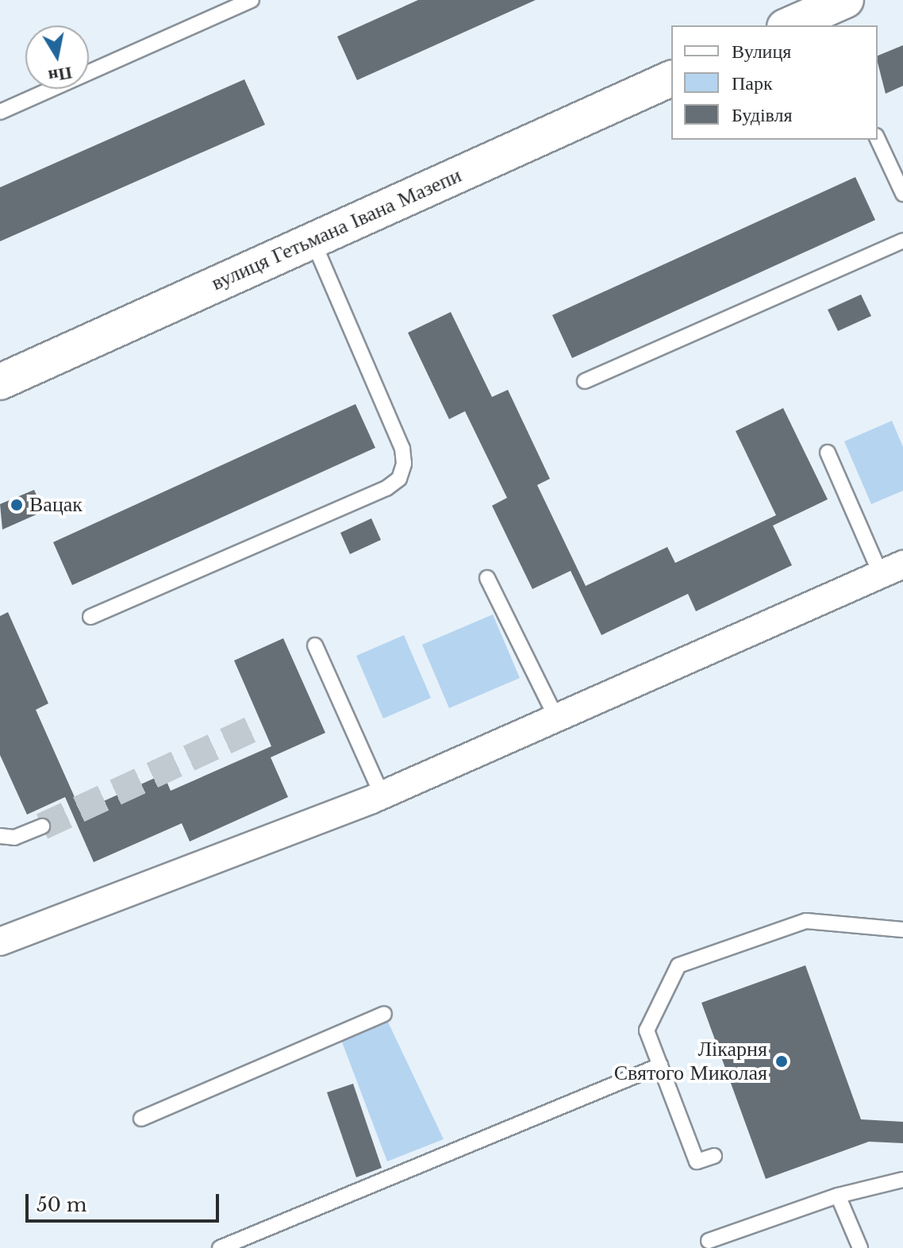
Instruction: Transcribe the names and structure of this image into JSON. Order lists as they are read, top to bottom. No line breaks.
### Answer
{"streets":{"main road":["вулиця Гетьмана Івана Мазепи"]},"places":["Вацак","Лікарня Святого Миколая"],"legend":["Вулиця","Парк","Будівля"],"scale_bar":"50 m","north":"bottom"}
